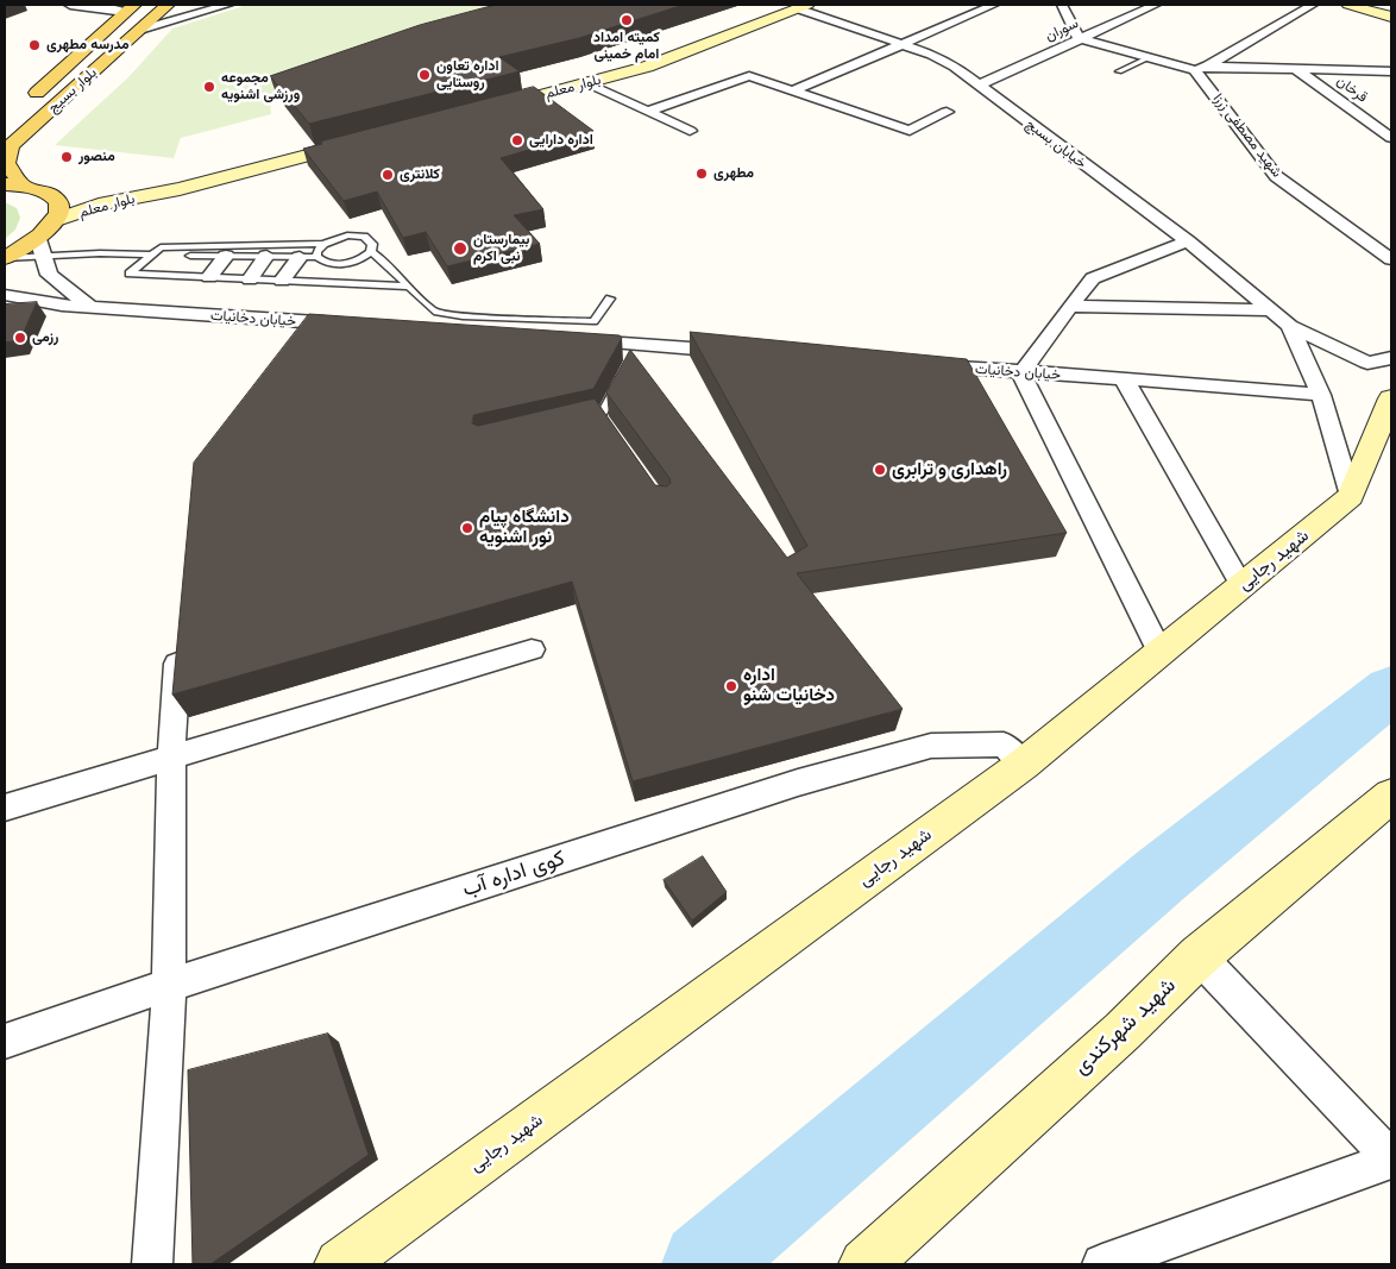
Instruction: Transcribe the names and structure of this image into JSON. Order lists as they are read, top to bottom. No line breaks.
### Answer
{"streets":{"main road":["بلوار معلم","بلوار بسیج","شهید رجایی","شهید شهرکندی"],"street":["سوران","قرخان","شهید مصطفی زرزا","خیابان بسبچ","خیابان دخانیات","کوی اداره آب"]},"crossings":[["سوران","خیابان بسبچ"],["بلوار معلم","خیابان بسبچ"],["شهید رجایی","کوی اداره آب"]],"places":["کمیته امداد امام خمینی","مدرسه مطهری","اداره تعاون روستایی","مجموعه ورزشی اشنویه","اداره دارایی","منصور","مطهری","کلانتری","بیمارستان نبی اکرم","رزمی","راهداری و ترابری","دانشگاه پیام نور اشنویه","اداره دخانیات شنو"]}
